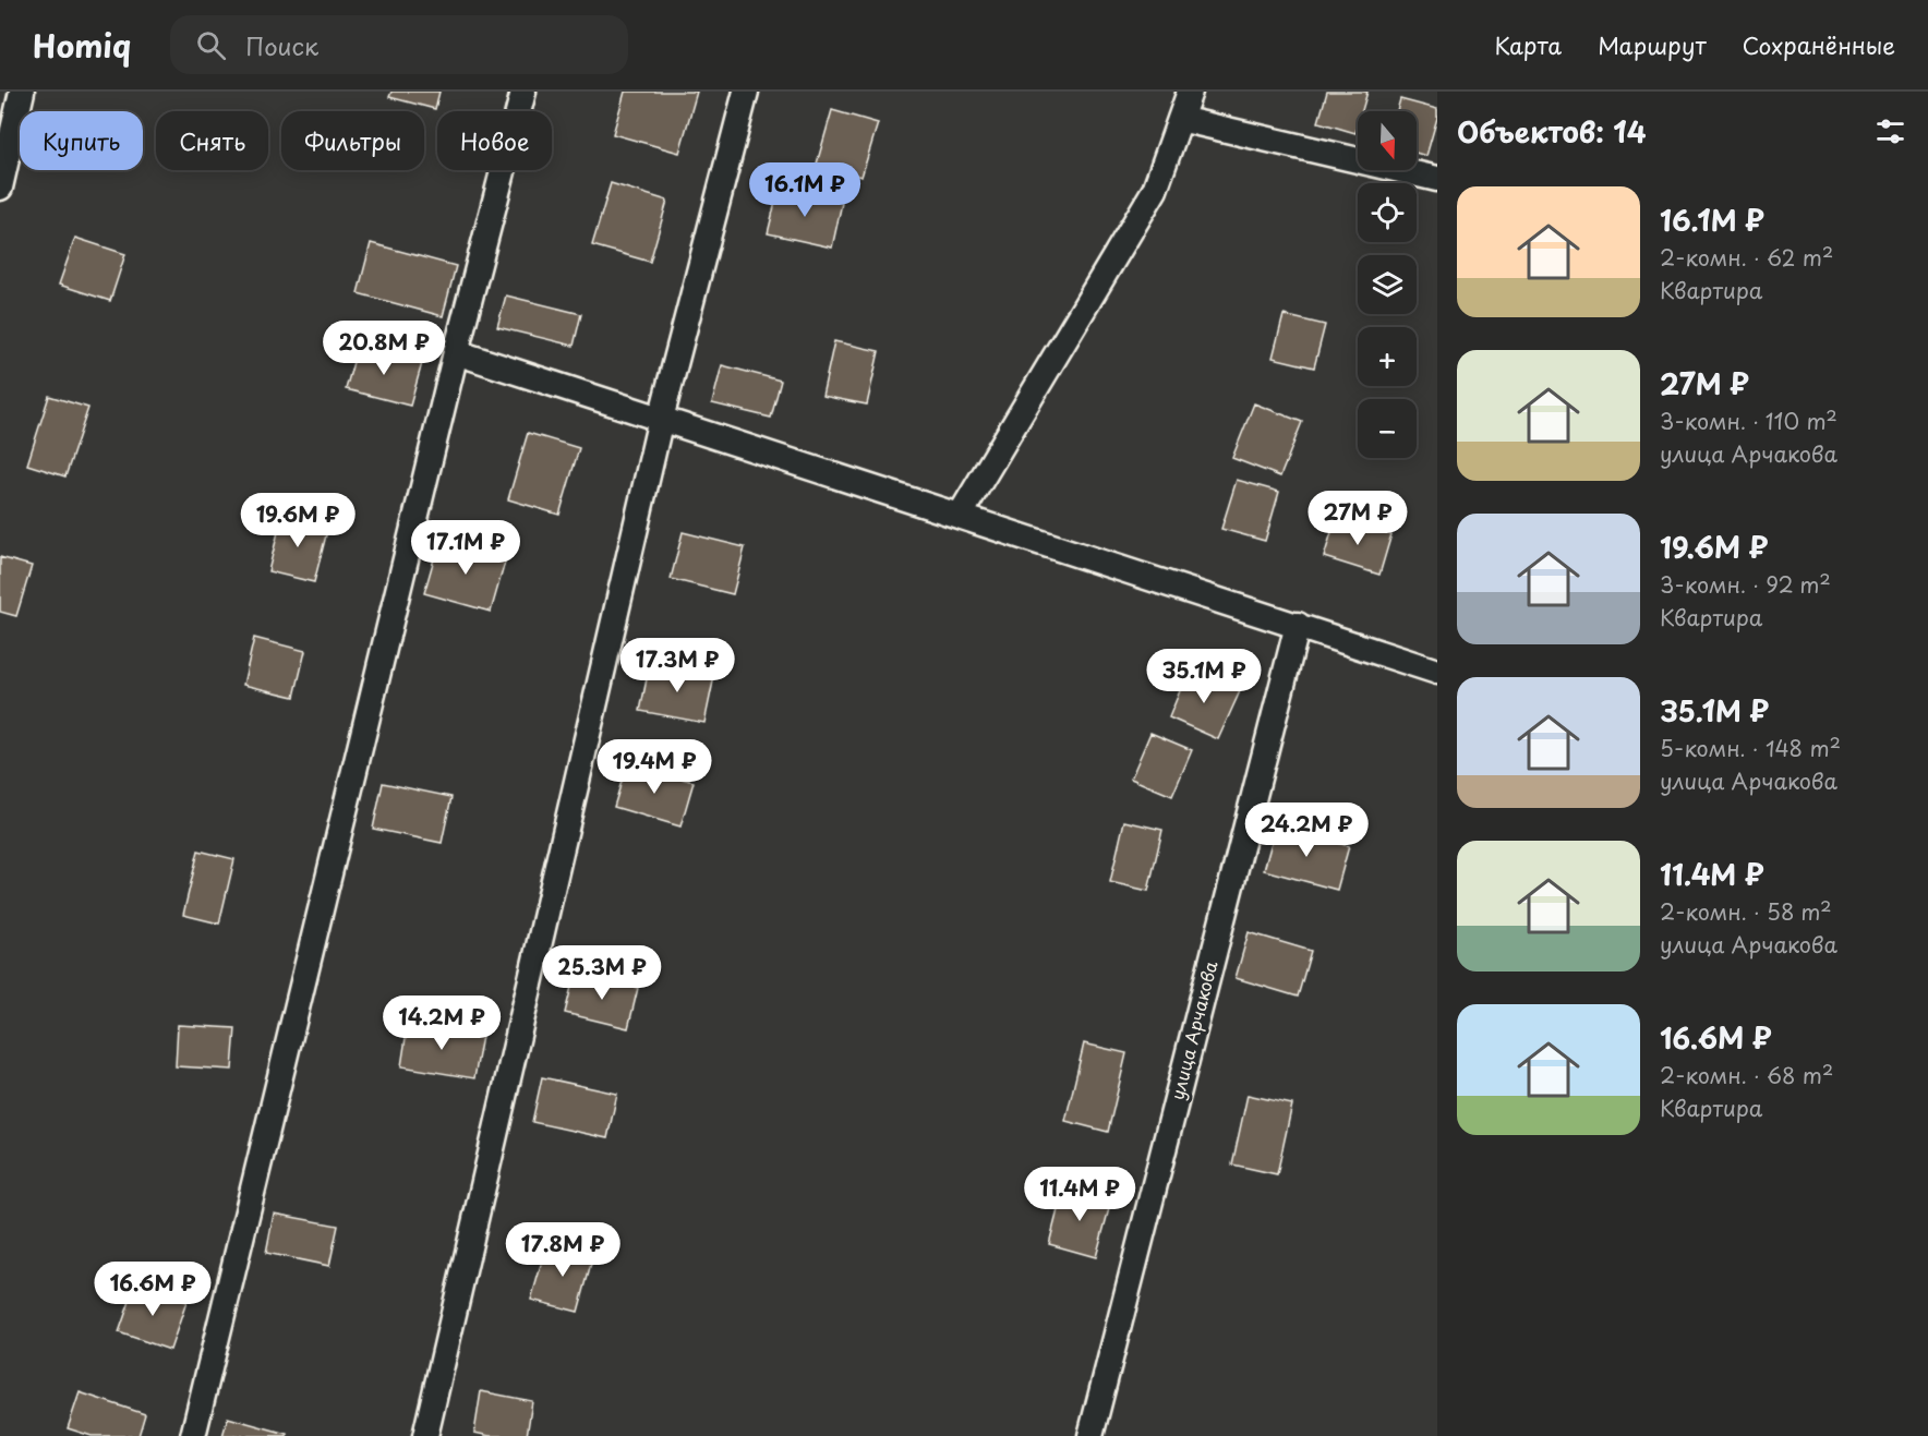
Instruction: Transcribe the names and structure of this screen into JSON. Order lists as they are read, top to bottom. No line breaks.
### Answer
{"streets":{"street":["улица Арчакова"]},"north":"bottom","page":{"header":"Homiq","search":"Поиск","nav":["Карта","Маршрут","Сохранённые"],"heading":"Объектов: 14","map_buttons":["+","−"],"chip":["Купить","Снять","Фильтры","Новое"],"price":["16.1M ₽","20.8M ₽","27M ₽","19.6M ₽","17.1M ₽","17.3M ₽","35.1M ₽","19.4M ₽","24.2M ₽","25.3M ₽","14.2M ₽","11.4M ₽","17.8M ₽","16.6M ₽"],"list":[{"name":"16.1M ₽","note":"2-комн. · 62 m² · Квартира"},{"name":"27M ₽","note":"3-комн. · 110 m² · улица Арчакова"},{"name":"19.6M ₽","note":"3-комн. · 92 m² · Квартира"},{"name":"35.1M ₽","note":"5-комн. · 148 m² · улица Арчакова"},{"name":"11.4M ₽","note":"2-комн. · 58 m² · улица Арчакова"},{"name":"16.6M ₽","note":"2-комн. · 68 m² · Квартира"}]}}
